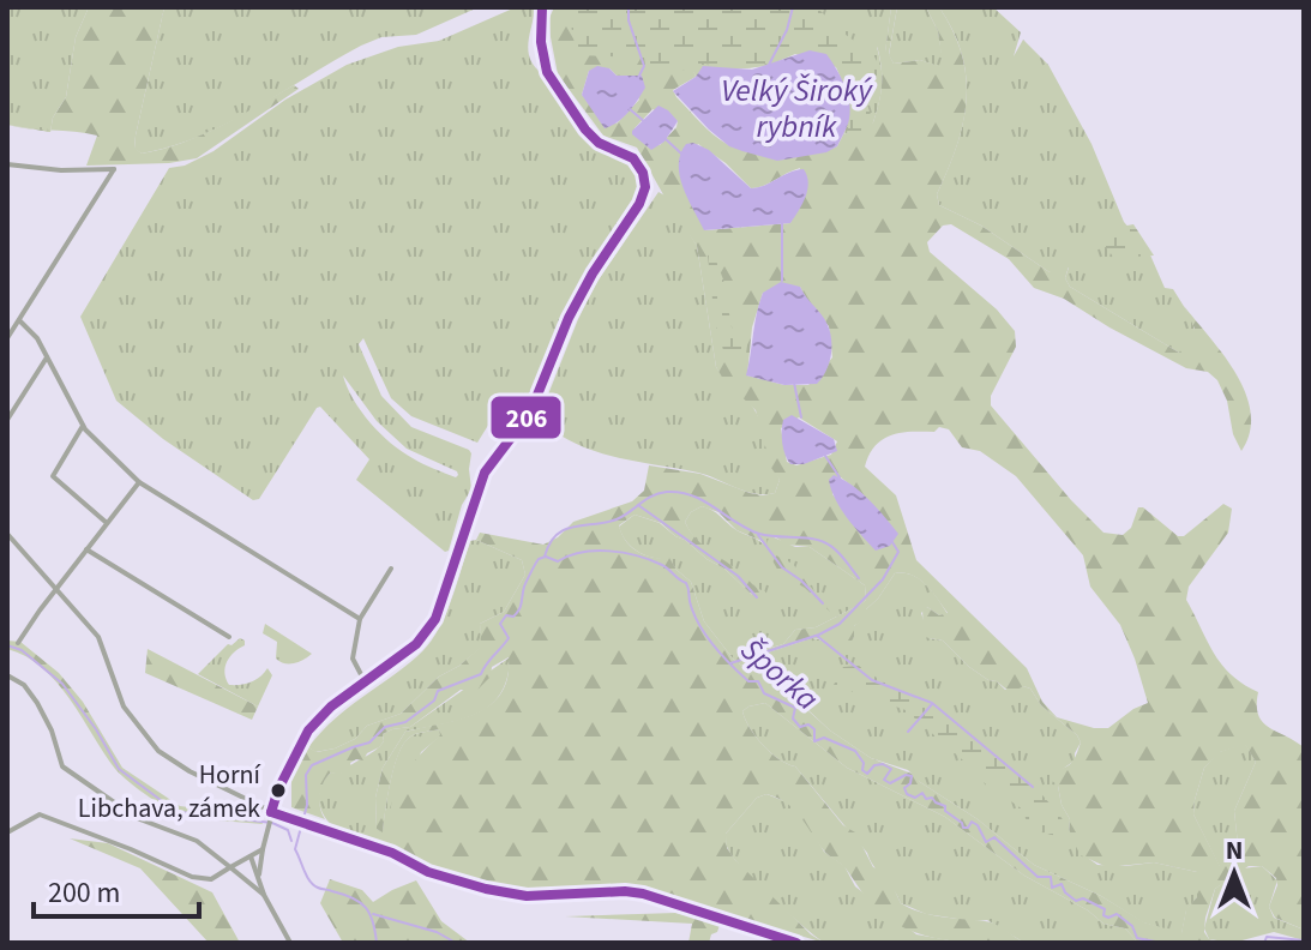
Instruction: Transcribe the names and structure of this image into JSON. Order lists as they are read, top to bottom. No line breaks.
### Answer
{"water":["Velký Široký rybník","Šporka"],"places":["Horní Libchava, zámek"],"lines":["transit line 206"],"scale_bar":"200 m","north":"top"}
